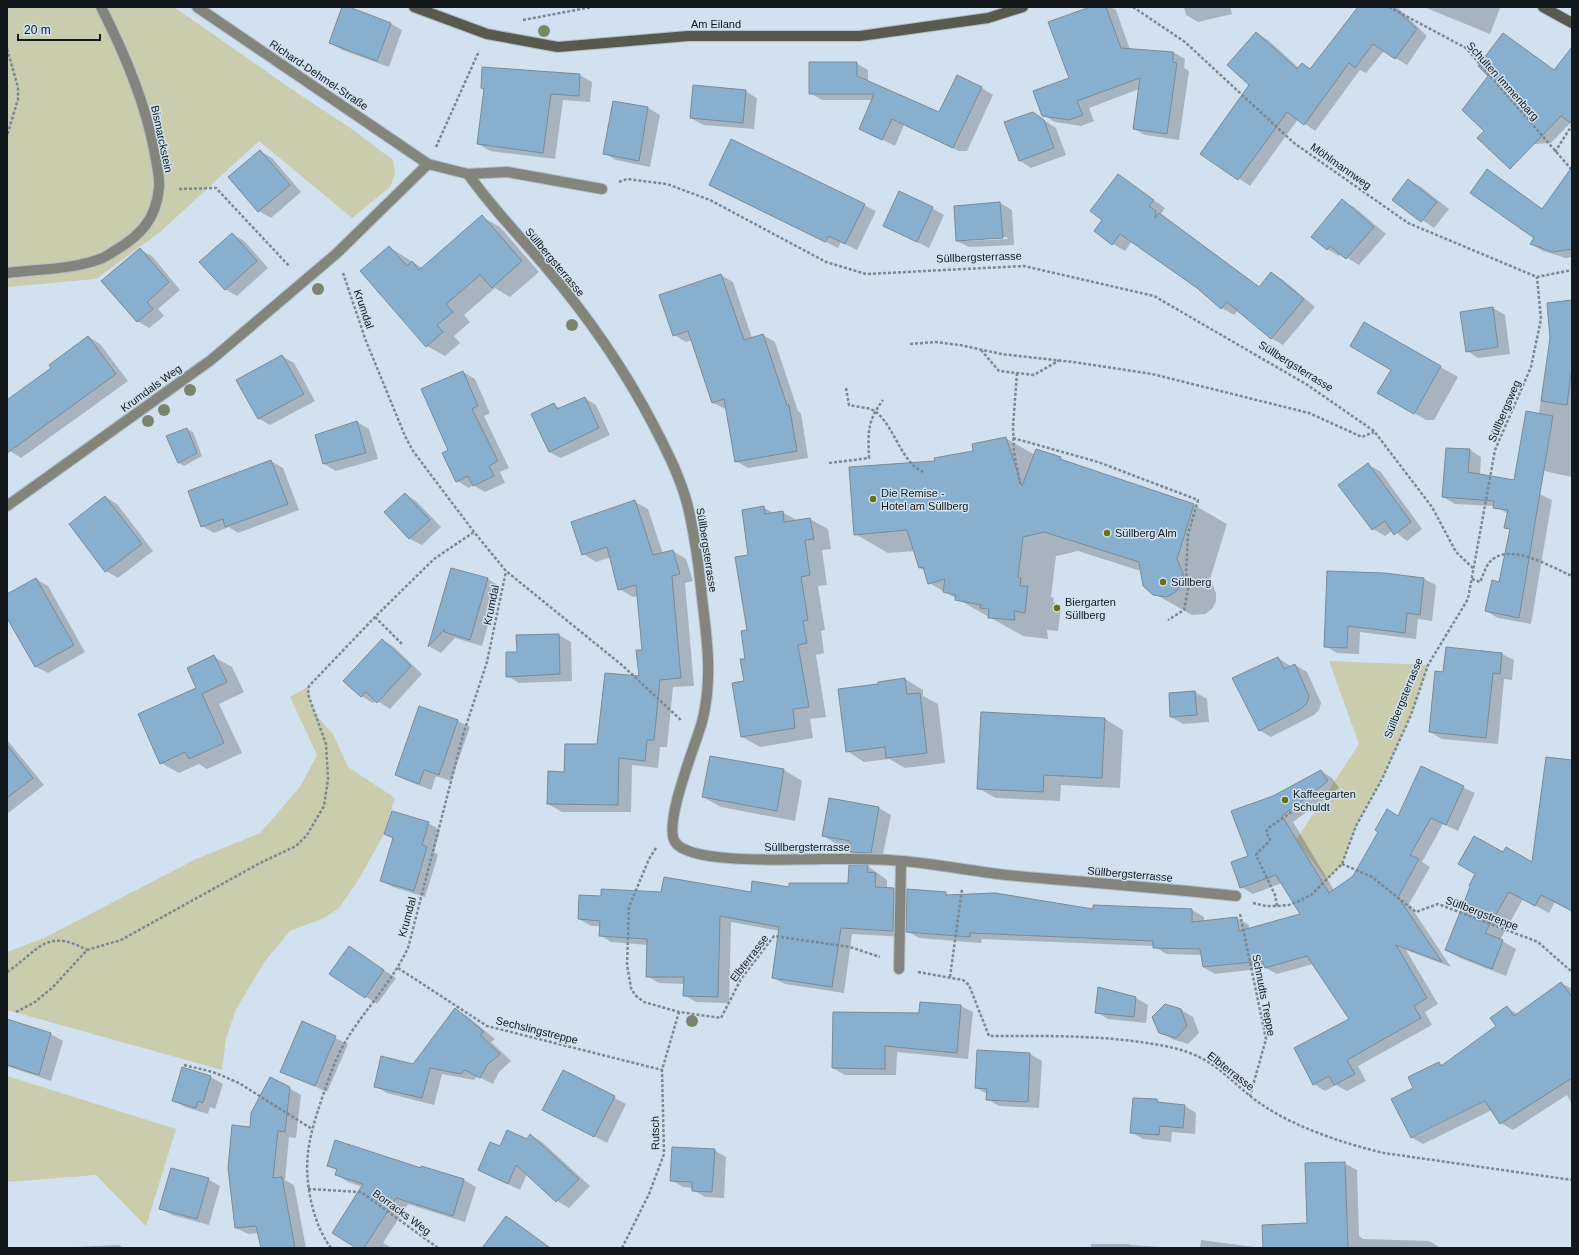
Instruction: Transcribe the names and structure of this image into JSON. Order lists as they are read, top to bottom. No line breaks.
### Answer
{"streets":{"street":["Am Eiland","Richard-Dehmel-Straße","Bismarckstein","Süllbergsterrasse","Krumdals Weg"],"path":["Schulten Immenbarg","Möhlmannweg","Krumdal","Süllbergsweg","Süllbergstreppe","Elbterrasse","Schnudts Treppe","Sechslingstreppe","Rutsch","Borracks Weg"]},"crossings":[["Richard-Dehmel-Straße","Krumdals Weg"],["Möhlmannweg","Süllbergsweg"],["Süllbergsterrasse","Krumdal"],["Süllbergsterrasse","Süllbergsweg"],["Süllbergsterrasse","Süllbergstreppe"],["Süllbergsterrasse","Schnudts Treppe"],["Krumdal","Krumdals Weg"],["Krumdal","Sechslingstreppe"],["Krumdal","Borracks Weg"],["Elbterrasse","Schnudts Treppe"],["Elbterrasse","Rutsch"],["Sechslingstreppe","Rutsch"]],"places":["Die Remise - Hotel am Süllberg","Süllberg Alm","Süllberg","Biergarten Süllberg","Kaffeegarten Schuldt"],"scale_bar":"20 m"}
